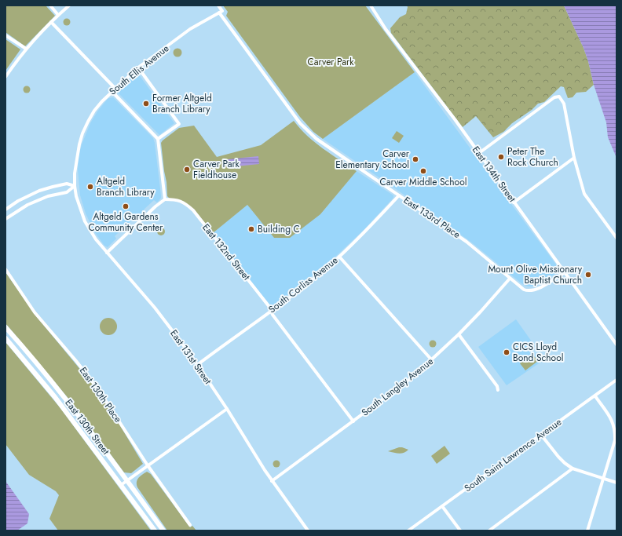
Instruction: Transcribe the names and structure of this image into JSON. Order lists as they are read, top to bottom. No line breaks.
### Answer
{"streets":{"main road":["East 130th Street"],"street":["South Ellis Avenue","East 134th Street","East 133rd Place","East 132nd Street","South Corliss Avenue","East 131st Street","South Langley Avenue","East 130th Place","South Saint Lawrence Avenue"]},"crossings":[["South Ellis Avenue","East 133rd Place"],["South Ellis Avenue","East 131st Street"],["East 134th Street","East 133rd Place"],["East 133rd Place","South Corliss Avenue"],["East 133rd Place","South Langley Avenue"],["East 132nd Street","South Corliss Avenue"],["East 132nd Street","South Langley Avenue"],["South Corliss Avenue","East 131st Street"],["East 131st Street","South Langley Avenue"]],"parks":["Carver Park"],"places":["Former Altgeld Branch Library","Peter The Rock Church","Carver Elementary School","Carver Park Fieldhouse","Carver Middle School","Altgeld Branch Library","Altgeld Gardens Community Center","Building C","Mount Olive Missionary Baptist Church","CICS Lloyd Bond School"]}
